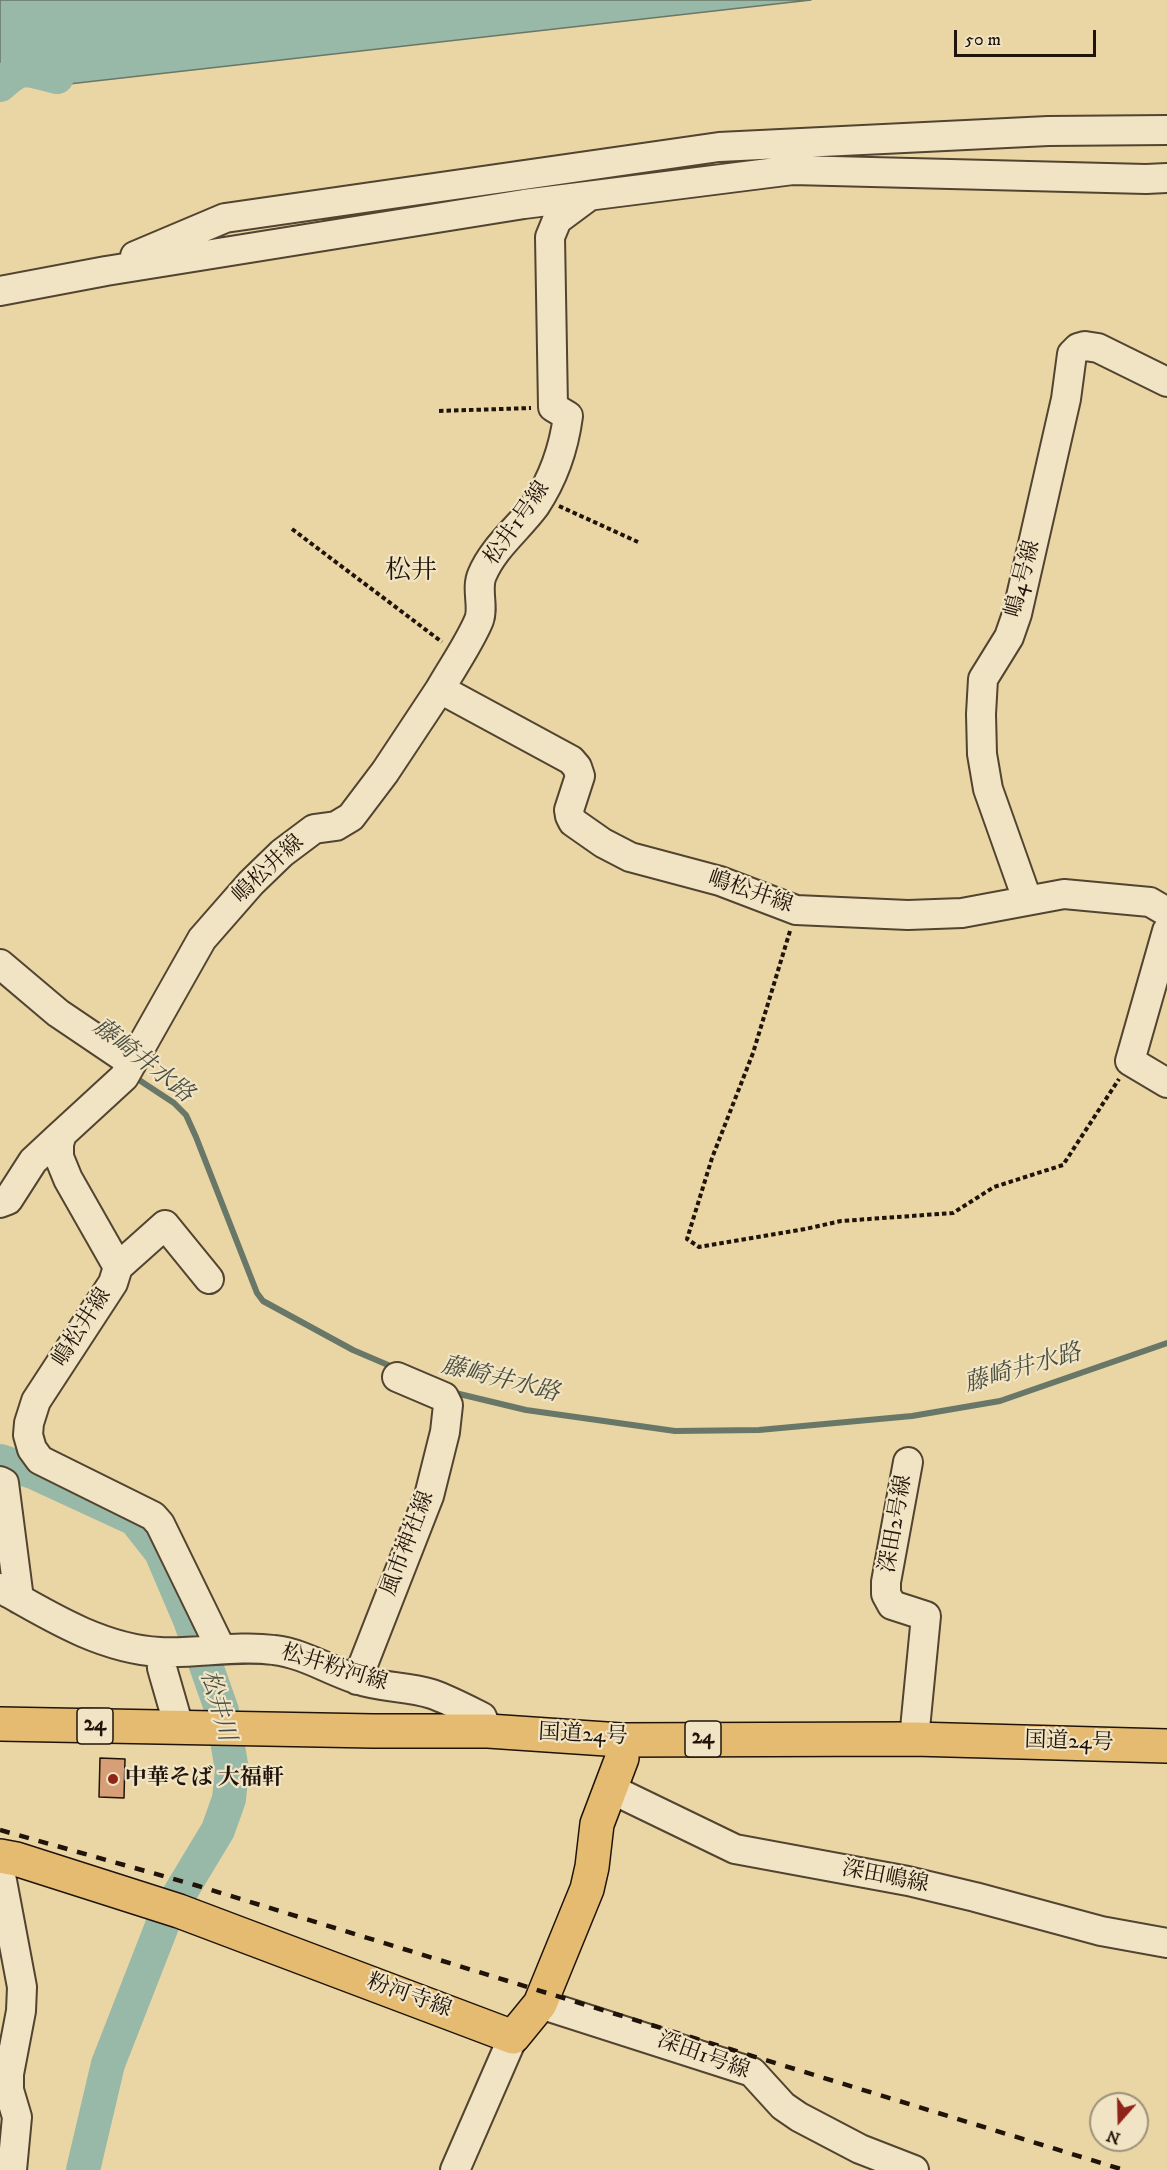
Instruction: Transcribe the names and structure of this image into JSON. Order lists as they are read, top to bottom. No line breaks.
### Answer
{"streets":{"main road":["24","国道24号","粉河寺線"],"street":["松井1号線","嶋4号線","嶋松井線","深田2号線","風市神社線","松井粉河線","深田嶋線","深田1号線"]},"crossings":[["松井1号線","嶋松井線"],["嶋4号線","嶋松井線"],["嶋松井線","松井粉河線"],["深田2号線","国道24号"],["風市神社線","松井粉河線"],["松井粉河線","国道24号"]],"districts":["松井"],"water":["藤崎井水路","松井川"],"places":["中華そば 大福軒"],"scale_bar":"50 m","north":"bottom"}
